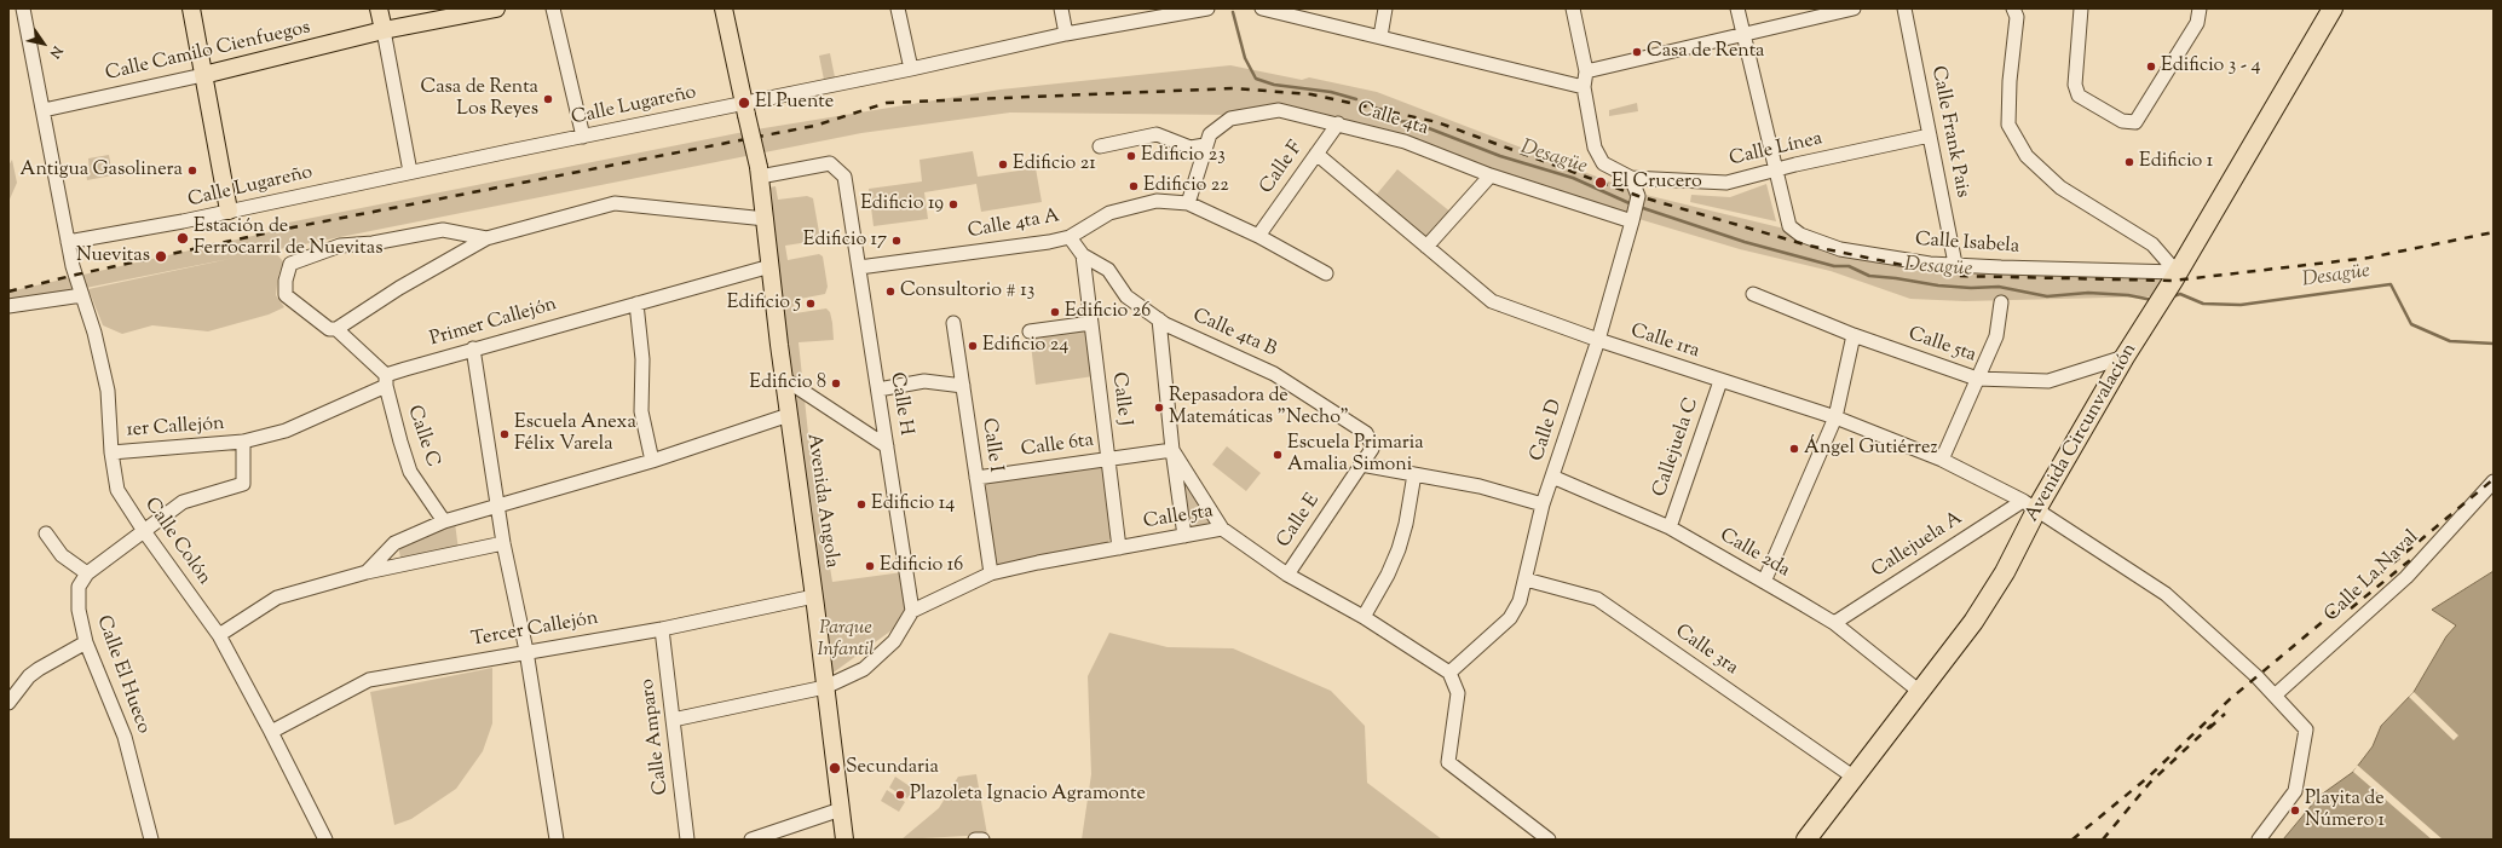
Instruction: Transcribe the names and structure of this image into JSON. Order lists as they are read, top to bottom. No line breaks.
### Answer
{"streets":{"highway":["Avenida Circunvalación"],"main road":["Calle Camilo Cienfuegos","Avenida Angola"],"street":["Calle Lugareño","Calle 4ta","Calle Frank Pais","Calle Línea","Calle F","Calle 4ta A","Calle Isabela","Primer Callejón","Calle 4ta B","Calle 1ra","Calle 5ta","Calle J","Calle H","1er Callejón","Calle D","Calle C","Calle I","Calle 6ta","Callejuela C","Calle E","Calle Colón","Callejuela A","Calle 2da","Calle La Naval","Tercer Callejón","Calle 3ra","Calle El Hueco","Calle Amparo"]},"crossings":[["Calle Camilo Cienfuegos","Calle Colón"],["Calle Lugareño","Calle Colón"],["Calle 4ta","Calle F"],["Calle 4ta","Calle 4ta A"],["Calle 4ta","Calle D"],["Calle Frank Pais","Calle Línea"],["Calle Frank Pais","Calle Isabela"],["Calle Línea","Calle Isabela"],["Calle Línea","Calle D"],["Calle F","Calle 4ta A"],["Calle F","Calle 1ra"],["Calle 4ta A","Calle 4ta B"],["Calle 4ta A","Calle H"],["Calle Isabela","Avenida Circunvalación"],["Primer Callejón","1er Callejón"],["Primer Callejón","Calle C"],["Primer Callejón","Avenida Angola"],["Primer Callejón","Calle El Hueco"],["Calle 4ta B","Calle J"],["Calle 4ta B","Calle E"],["Calle 1ra","Calle D"],["Calle 1ra","Avenida Circunvalación"],["Calle 1ra","Callejuela C"],["Calle 1ra","Callejuela A"],["Calle 1ra","Calle La Naval"],["Calle 5ta","Calle J"],["Calle 5ta","Calle H"],["Calle 5ta","Calle D"],["Calle 5ta","Avenida Circunvalación"],["Calle 5ta","Calle I"],["Calle 5ta","Calle E"],["Calle J","Calle 6ta"],["Calle H","Avenida Angola"],["1er Callejón","Calle Colón"],["1er Callejón","Calle El Hueco"],["Calle D","Calle 2da"],["Calle D","Calle 3ra"],["Avenida Circunvalación","Callejuela A"],["Avenida Circunvalación","Calle 2da"],["Avenida Circunvalación","Calle 3ra"],["Calle I","Calle 6ta"],["Callejuela C","Calle 2da"],["Avenida Angola","Tercer Callejón"],["Calle Colón","Tercer Callejón"],["Calle Colón","Calle El Hueco"],["Callejuela A","Calle 2da"],["Tercer Callejón","Calle Amparo"]],"water":["Desagüe"],"parks":["Parque Infantil"],"places":["Casa de Renta","Edificio 3 - 4","Casa de Renta Los Reyes","El Puente","Edificio 23","Edificio 1","Edificio 21","Antigua Gasolinera","El Crucero","Edificio 22","Edificio 19","Estación de Ferrocarril de Nuevitas","Edificio 17","Nuevitas","Consultorio # 13","Edificio 5","Edificio 26","Edificio 24","Edificio 8","Repasadora de Matemáticas \"Necho\"","Escuela Anexa Félix Varela","Ángel Gutiérrez","Escuela Primaria Amalia Simoni","Edificio 14","Edificio 16","Secundaria","Plazoleta Ignacio Agramonte","Playita de Número 1"],"north":"bottom right"}
